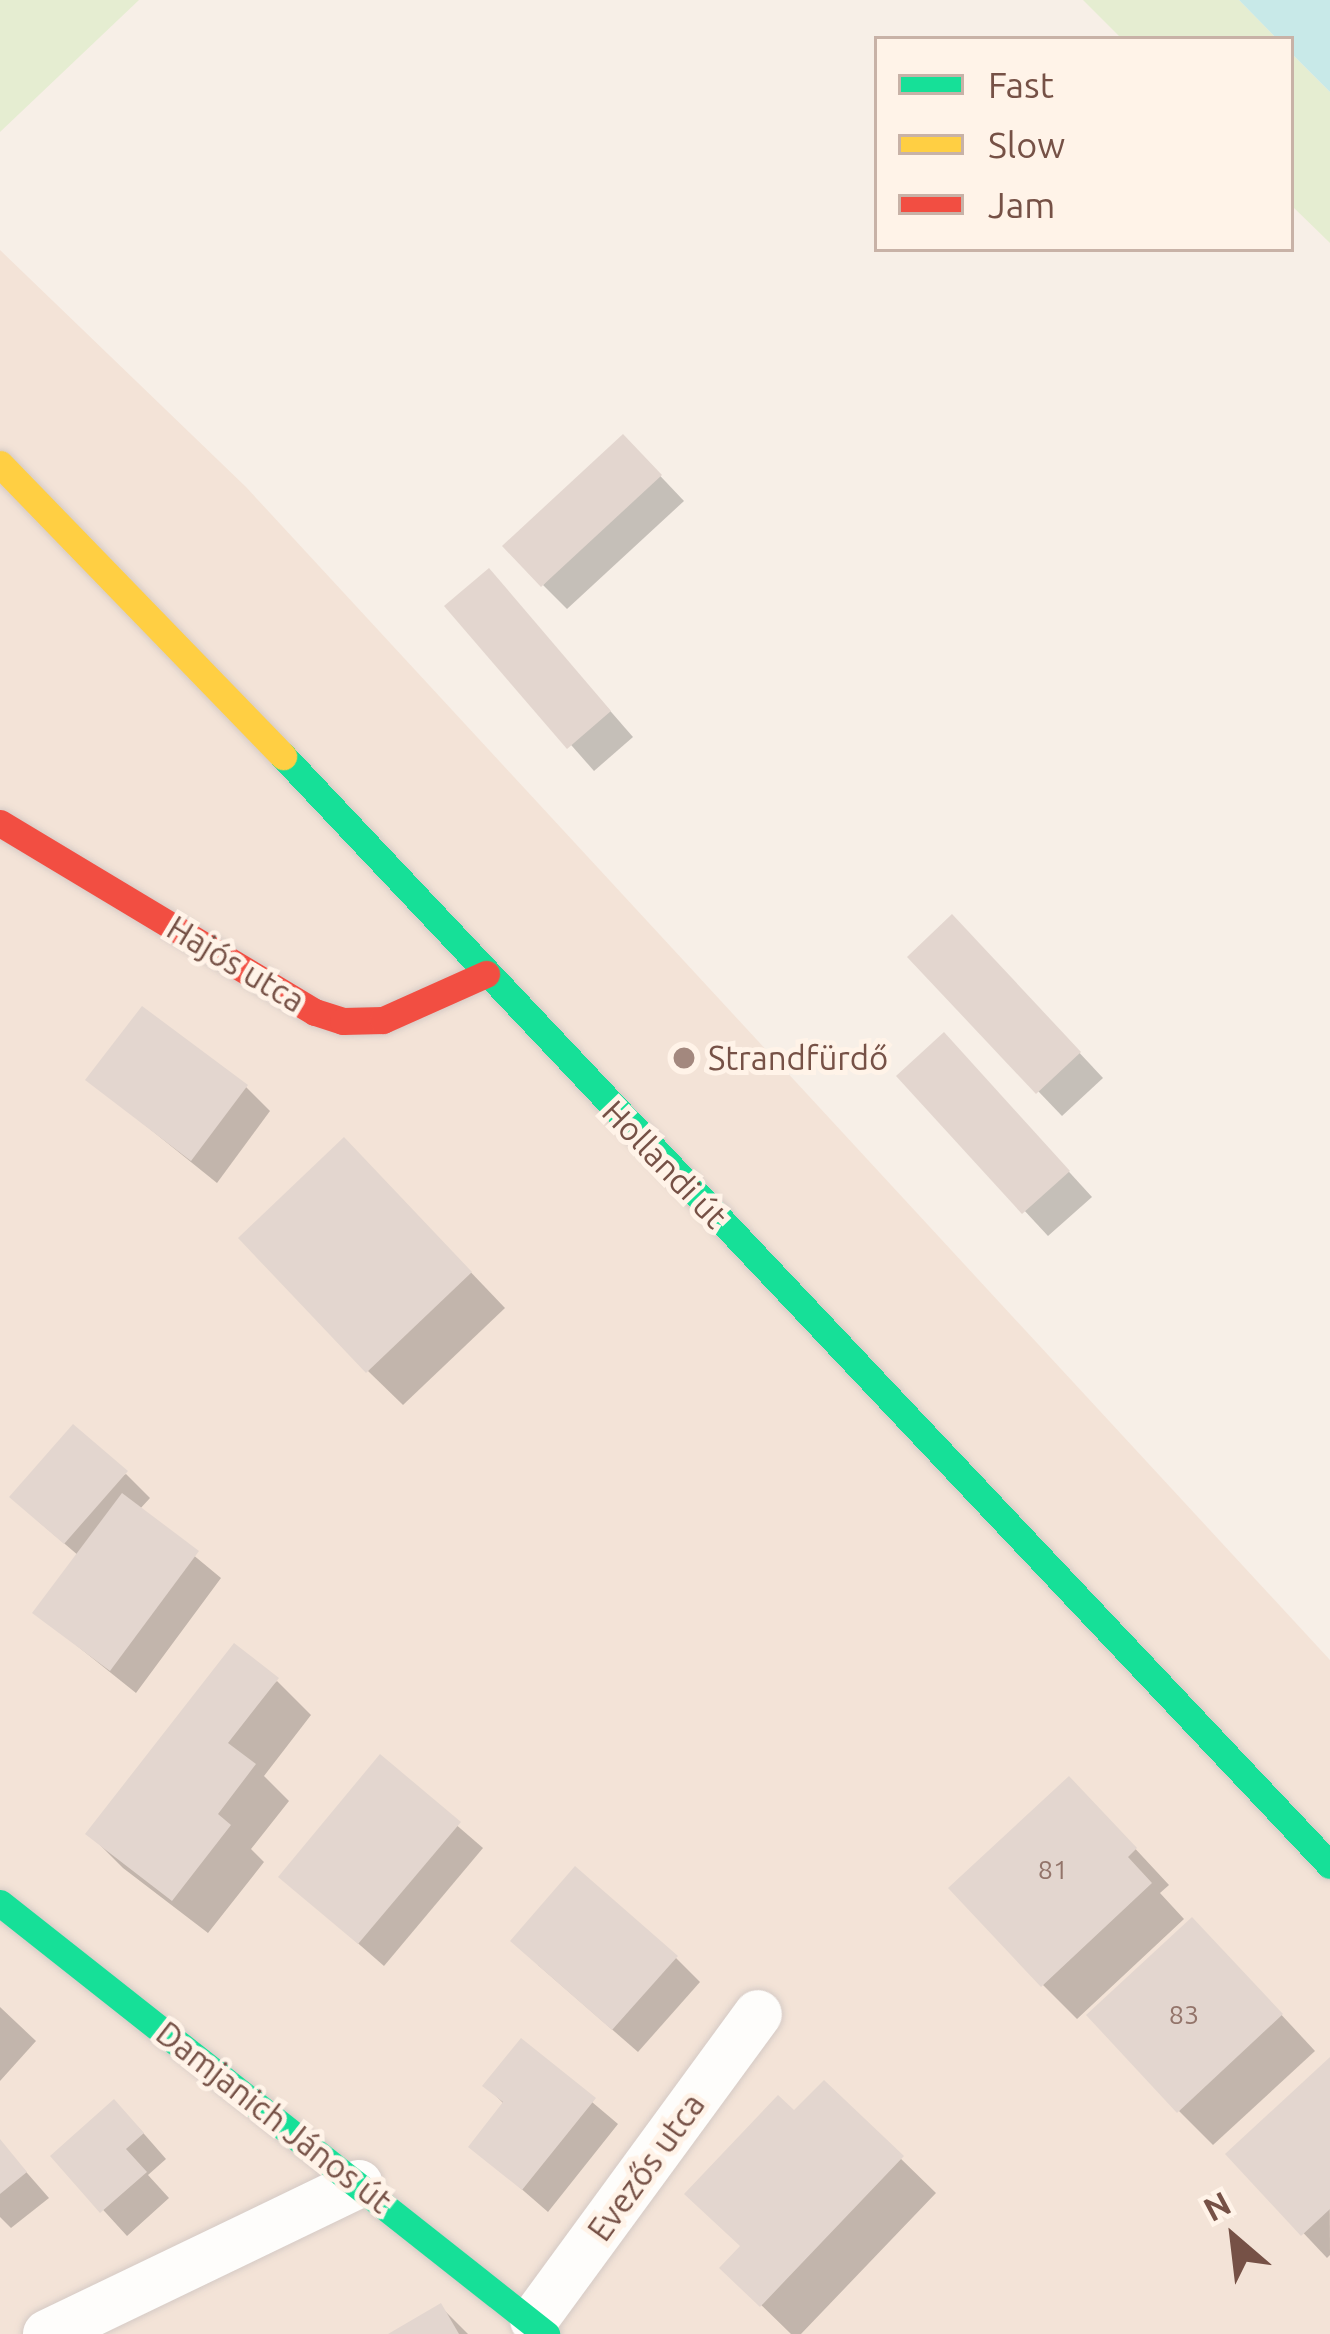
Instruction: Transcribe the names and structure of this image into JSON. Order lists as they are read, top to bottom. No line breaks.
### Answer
{"streets":{"street":["Hajós utca","Hollandi út","Damjanich János út","Evezős utca"]},"crossings":[["Hajós utca","Hollandi út"],["Damjanich János út","Evezős utca"]],"places":["Strandfürdő"],"house_numbers":["81","83"],"legend":["Fast","Slow","Jam"],"north":"top left"}
